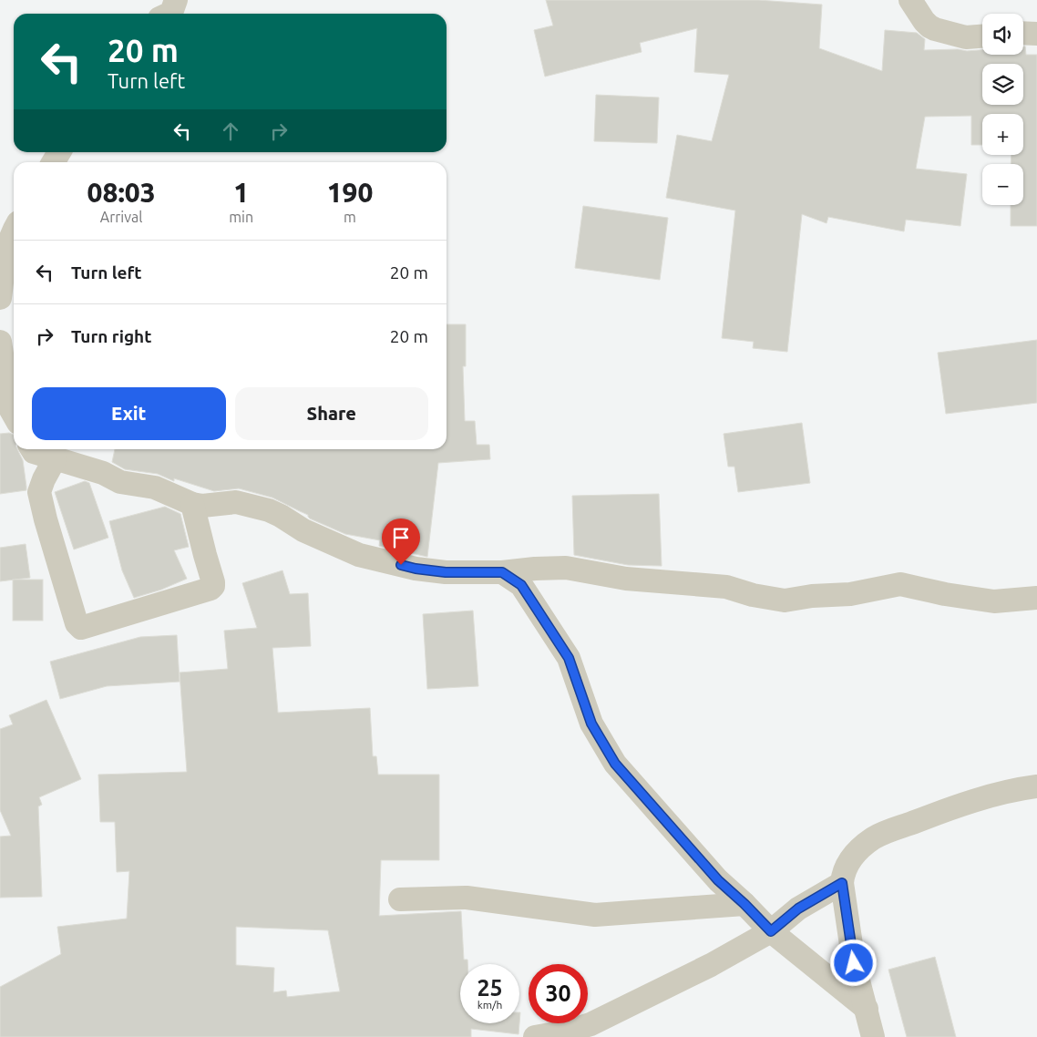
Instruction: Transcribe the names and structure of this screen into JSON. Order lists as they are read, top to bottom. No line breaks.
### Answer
{"page":{"map_buttons":["+","−"],"turn":["20 m","Turn left"],"eta":["08:03","Arrival","1","min","190","m"],"list":[{"name":"Turn left","value":"20 m"},{"name":"Turn right","value":"20 m"}],"buttons":["Exit","Share"],"speed":"25 km/h","limit":"30"}}
